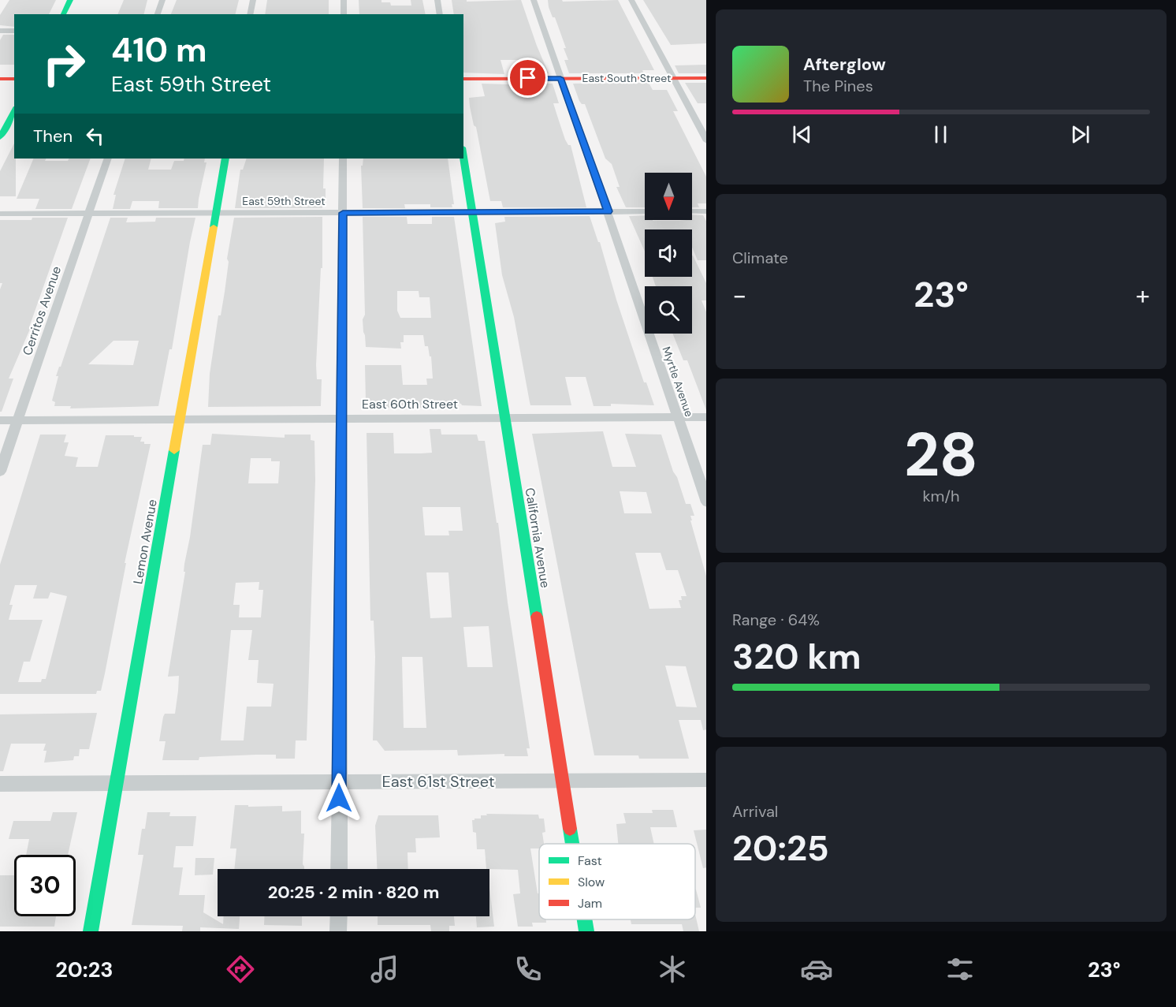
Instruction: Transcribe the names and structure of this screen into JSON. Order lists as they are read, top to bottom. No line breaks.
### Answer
{"streets":{"street":["East South Street","East 59th Street","Cerritos Avenue","Myrtle Avenue","East 60th Street","California Avenue","Lemon Avenue","East 61st Street"]},"crossings":[["East South Street","Myrtle Avenue"],["East 59th Street","Cerritos Avenue"],["East 59th Street","Myrtle Avenue"],["East 59th Street","California Avenue"],["East 59th Street","Lemon Avenue"],["Cerritos Avenue","East 60th Street"],["Myrtle Avenue","East 60th Street"],["East 60th Street","California Avenue"],["East 60th Street","Lemon Avenue"],["California Avenue","East 61st Street"],["Lemon Avenue","East 61st Street"]],"legend":["Fast","Slow","Jam"],"north":"bottom","page":{"turn":["410 m","East 59th Street"],"song":["Afterglow","The Pines"],"then":"Then","tile":["Climate",["28","km/h"],["Range · 64%","320 km"],["Arrival","20:25"]],"heat":["−","23°","+"],"limit":"30","trip":"20:25 · 2 min · 820 m","tabs":["20:23","23°"]}}
